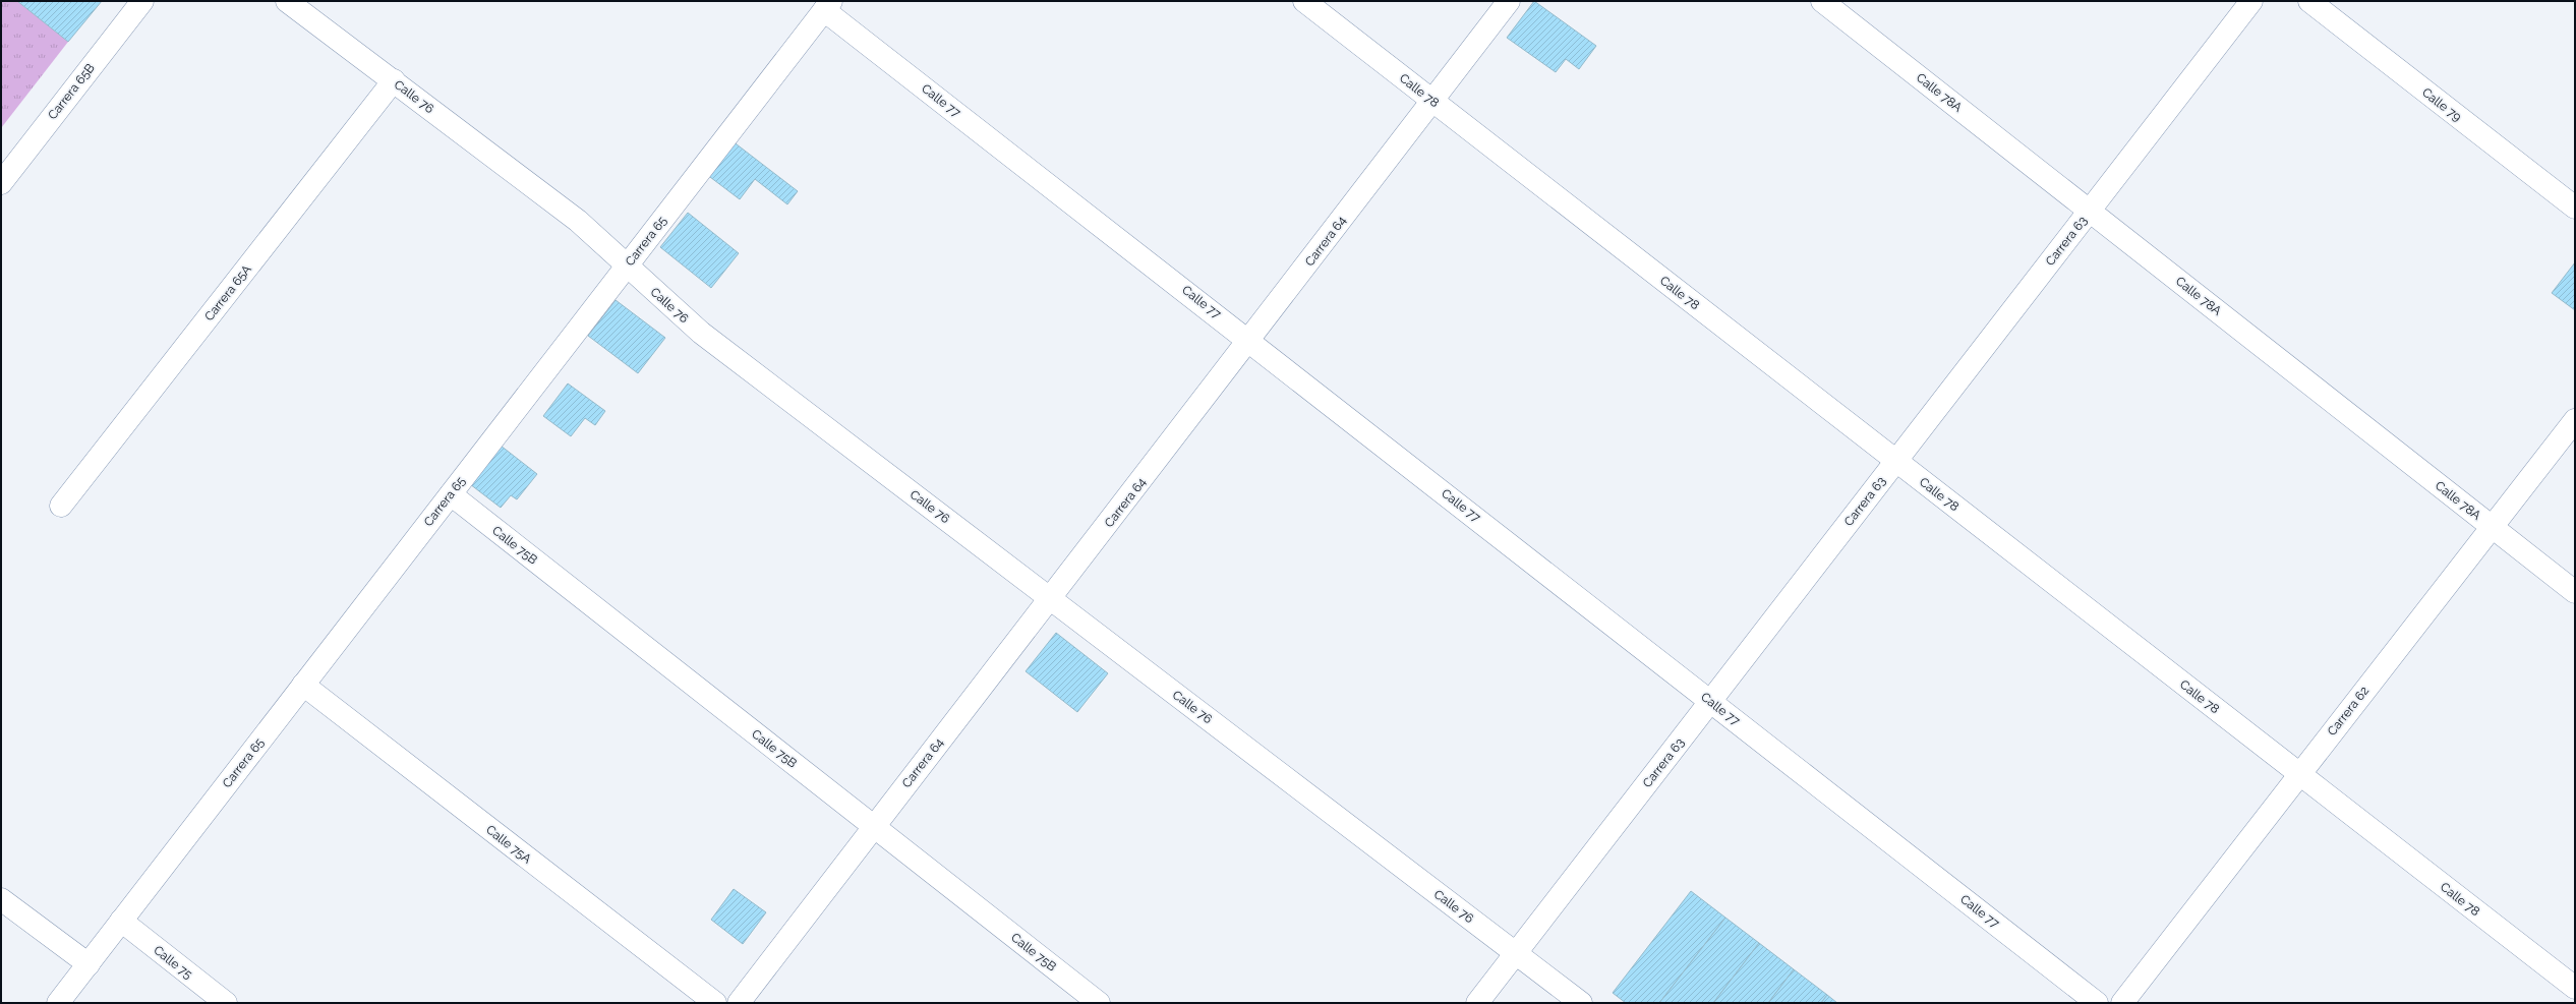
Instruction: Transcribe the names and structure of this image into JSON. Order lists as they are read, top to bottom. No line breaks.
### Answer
{"streets":{"street":["Calle 78","Carrera 65B","Calle 78A","Calle 76","Calle 77","Calle 79","Carrera 65","Carrera 64","Carrera 63","Carrera 65A","Calle 75B","Carrera 62","Calle 75A","Calle 75"]},"crossings":[["Calle 78","Carrera 64"],["Calle 78","Carrera 63"],["Calle 78","Carrera 62"],["Calle 78A","Carrera 63"],["Calle 78A","Carrera 62"],["Calle 76","Carrera 65"],["Calle 76","Carrera 64"],["Calle 76","Carrera 63"],["Calle 76","Carrera 65A"],["Calle 77","Carrera 65"],["Calle 77","Carrera 64"],["Calle 77","Carrera 63"],["Carrera 65","Calle 75B"],["Carrera 65","Calle 75A"],["Carrera 65","Calle 75"],["Carrera 64","Calle 75B"]]}
